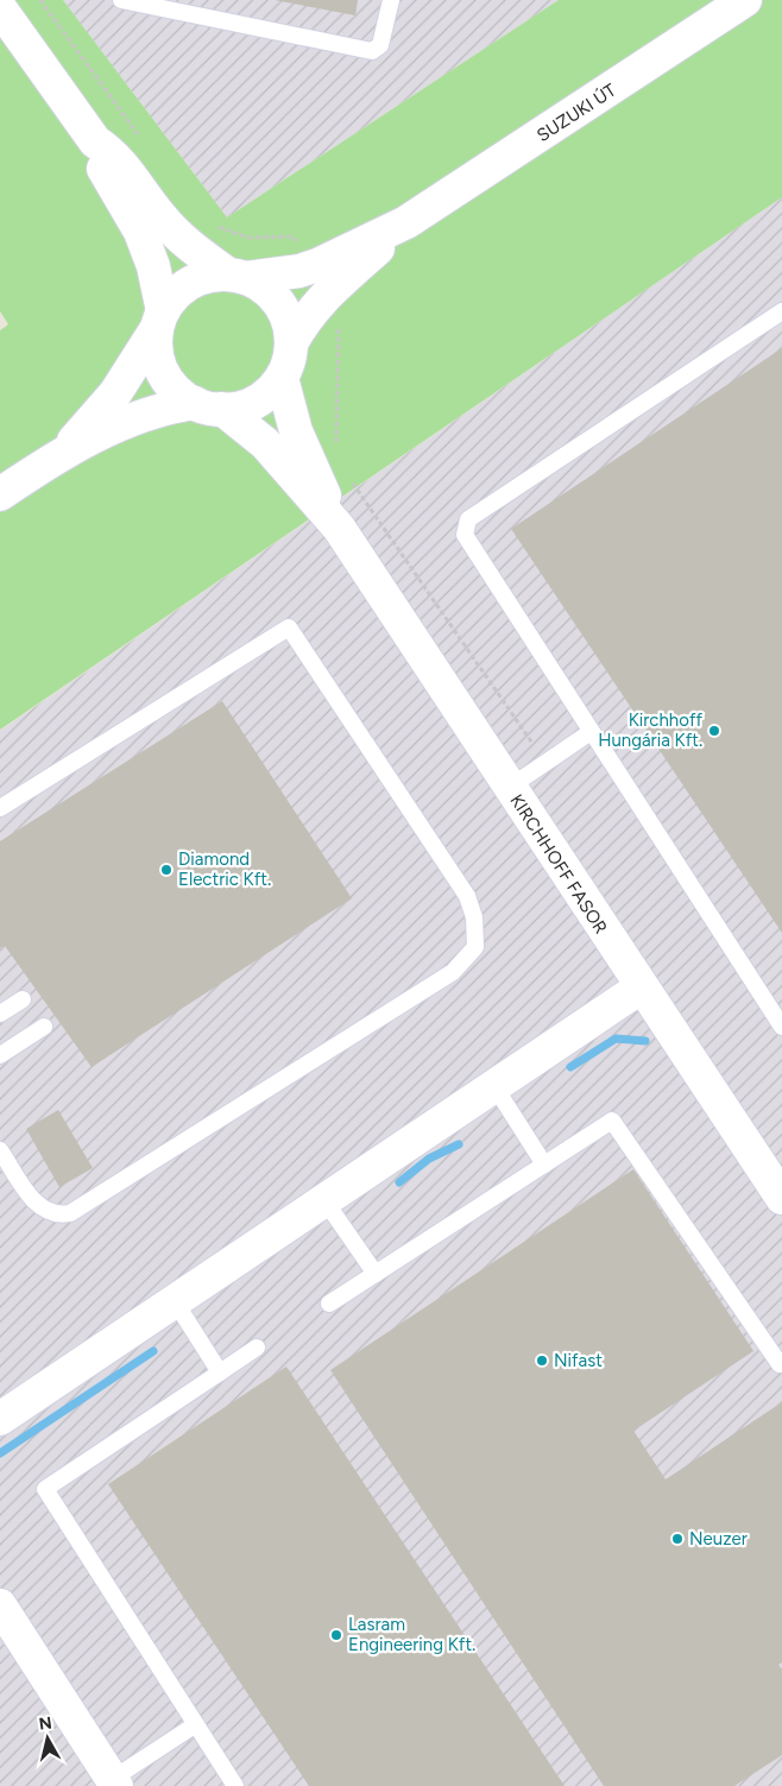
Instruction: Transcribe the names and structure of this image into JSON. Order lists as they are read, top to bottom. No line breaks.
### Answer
{"streets":{"street":["SUZUKI ÚT","KIRCHHOFF FASOR"]},"crossings":[["SUZUKI ÚT","KIRCHHOFF FASOR"]],"places":["Kirchhoff Hungária Kft.","Diamond Electric Kft.","Nifast","Neuzer","Lasram Engineering Kft."],"north":"top"}
